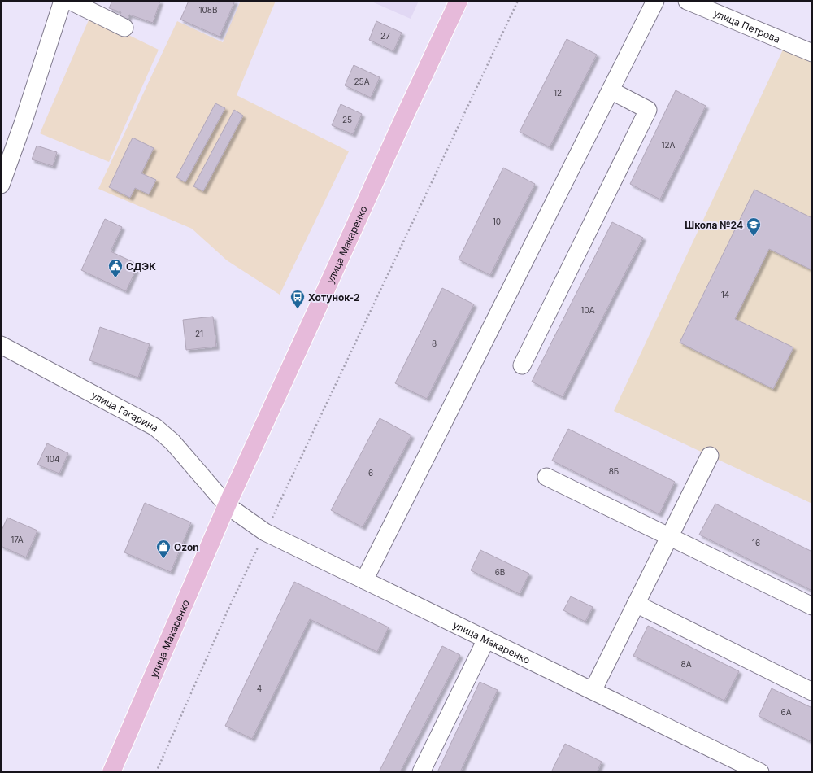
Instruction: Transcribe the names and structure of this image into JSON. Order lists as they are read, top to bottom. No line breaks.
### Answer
{"streets":{"main road":["улица Макаренко"],"street":["улица Петрова","улица Гагарина"]},"crossings":[["улица Макаренко","улица Гагарина"]],"places":{"school or university":["Школа №24"],"public building":["СДЭК"],"bus stop":["Хотунок-2"],"shop":["Ozon"]},"house_numbers":["108В","27","25А","12","25","12А","10","14","10А","21","8","104","8Б","6","17А","16","6В","8А","4","6А"]}
